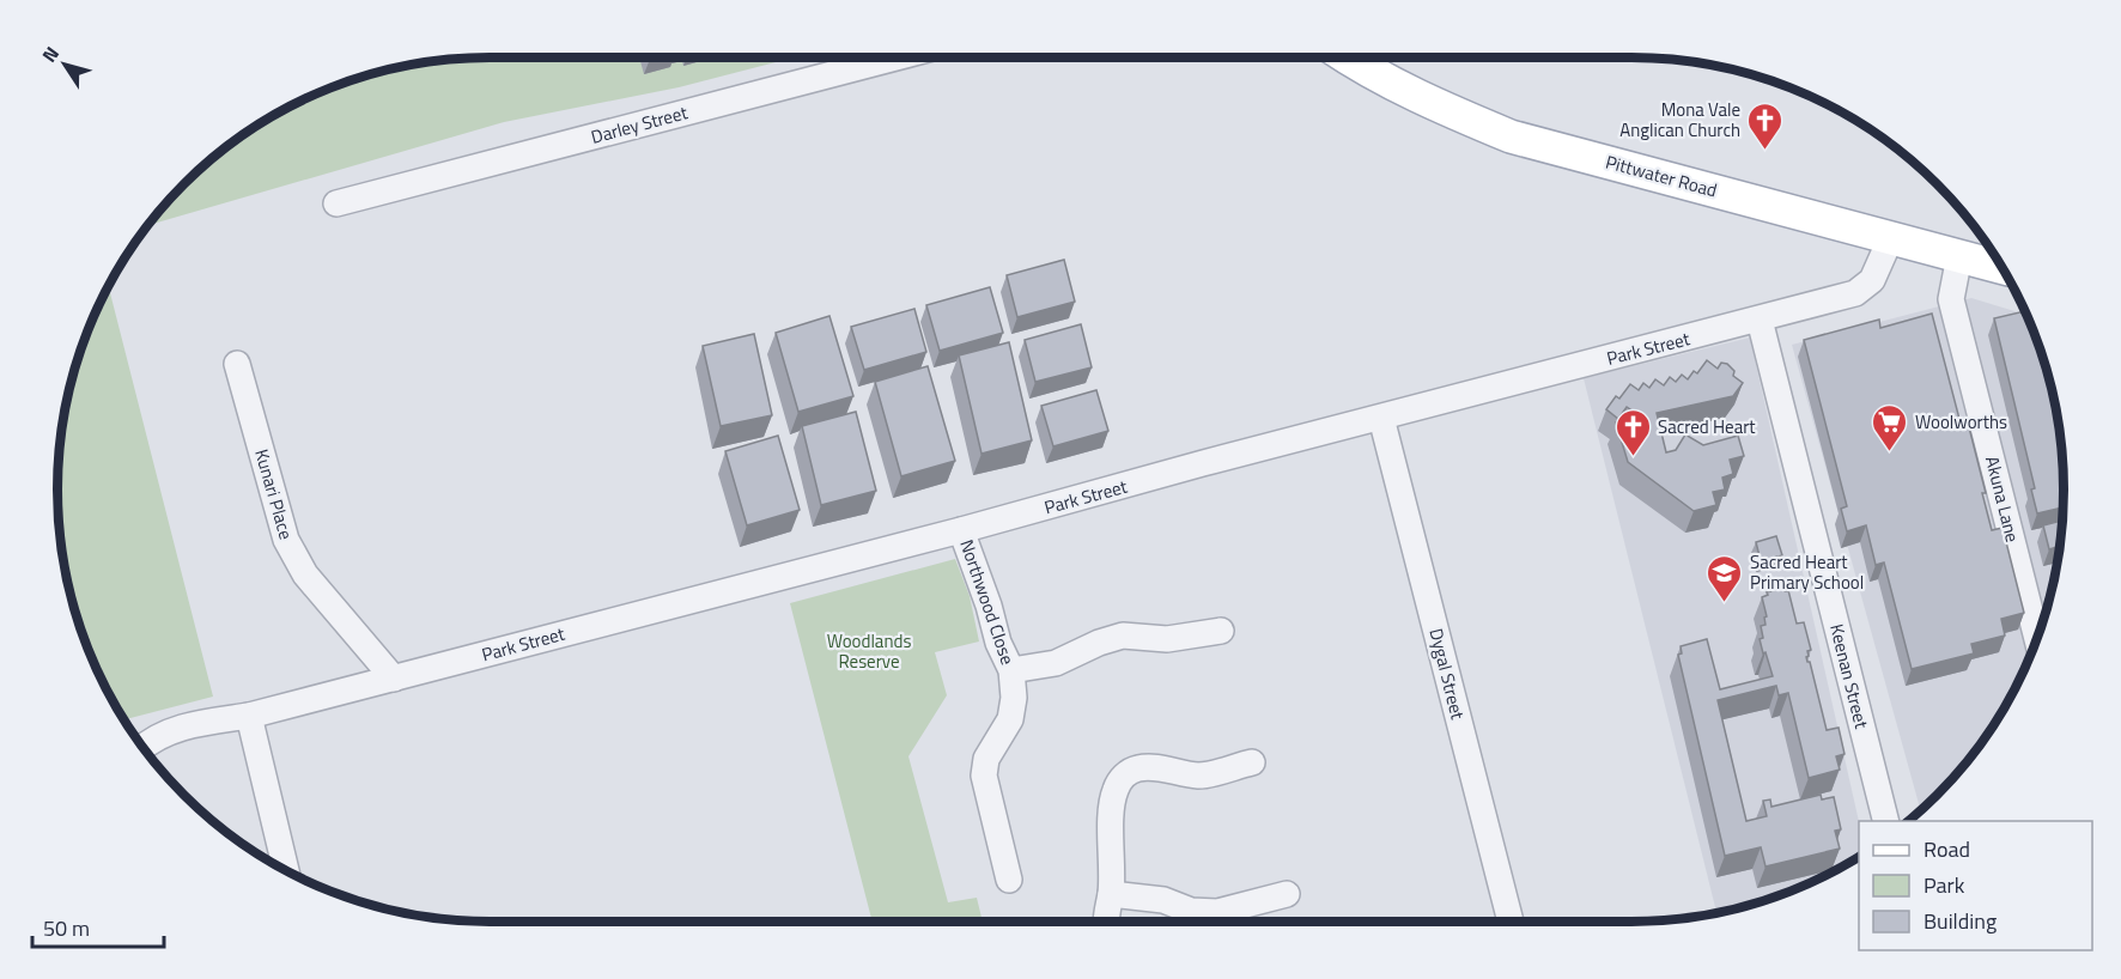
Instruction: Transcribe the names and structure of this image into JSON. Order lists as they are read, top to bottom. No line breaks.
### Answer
{"streets":{"main road":["Pittwater Road"],"street":["Darley Street","Park Street","Kunari Place","Akuna Lane","Northwood Close","Dygal Street","Keenan Street"]},"crossings":[["Pittwater Road","Park Street"],["Pittwater Road","Akuna Lane"],["Park Street","Kunari Place"],["Park Street","Northwood Close"],["Park Street","Dygal Street"],["Park Street","Keenan Street"]],"parks":["Woodlands Reserve"],"places":{"church":["Mona Vale Anglican Church","Sacred Heart"],"supermarket":["Woolworths"],"school or university":["Sacred Heart Primary School"]},"legend":["Road","Park","Building"],"scale_bar":"50 m","north":"top left"}
